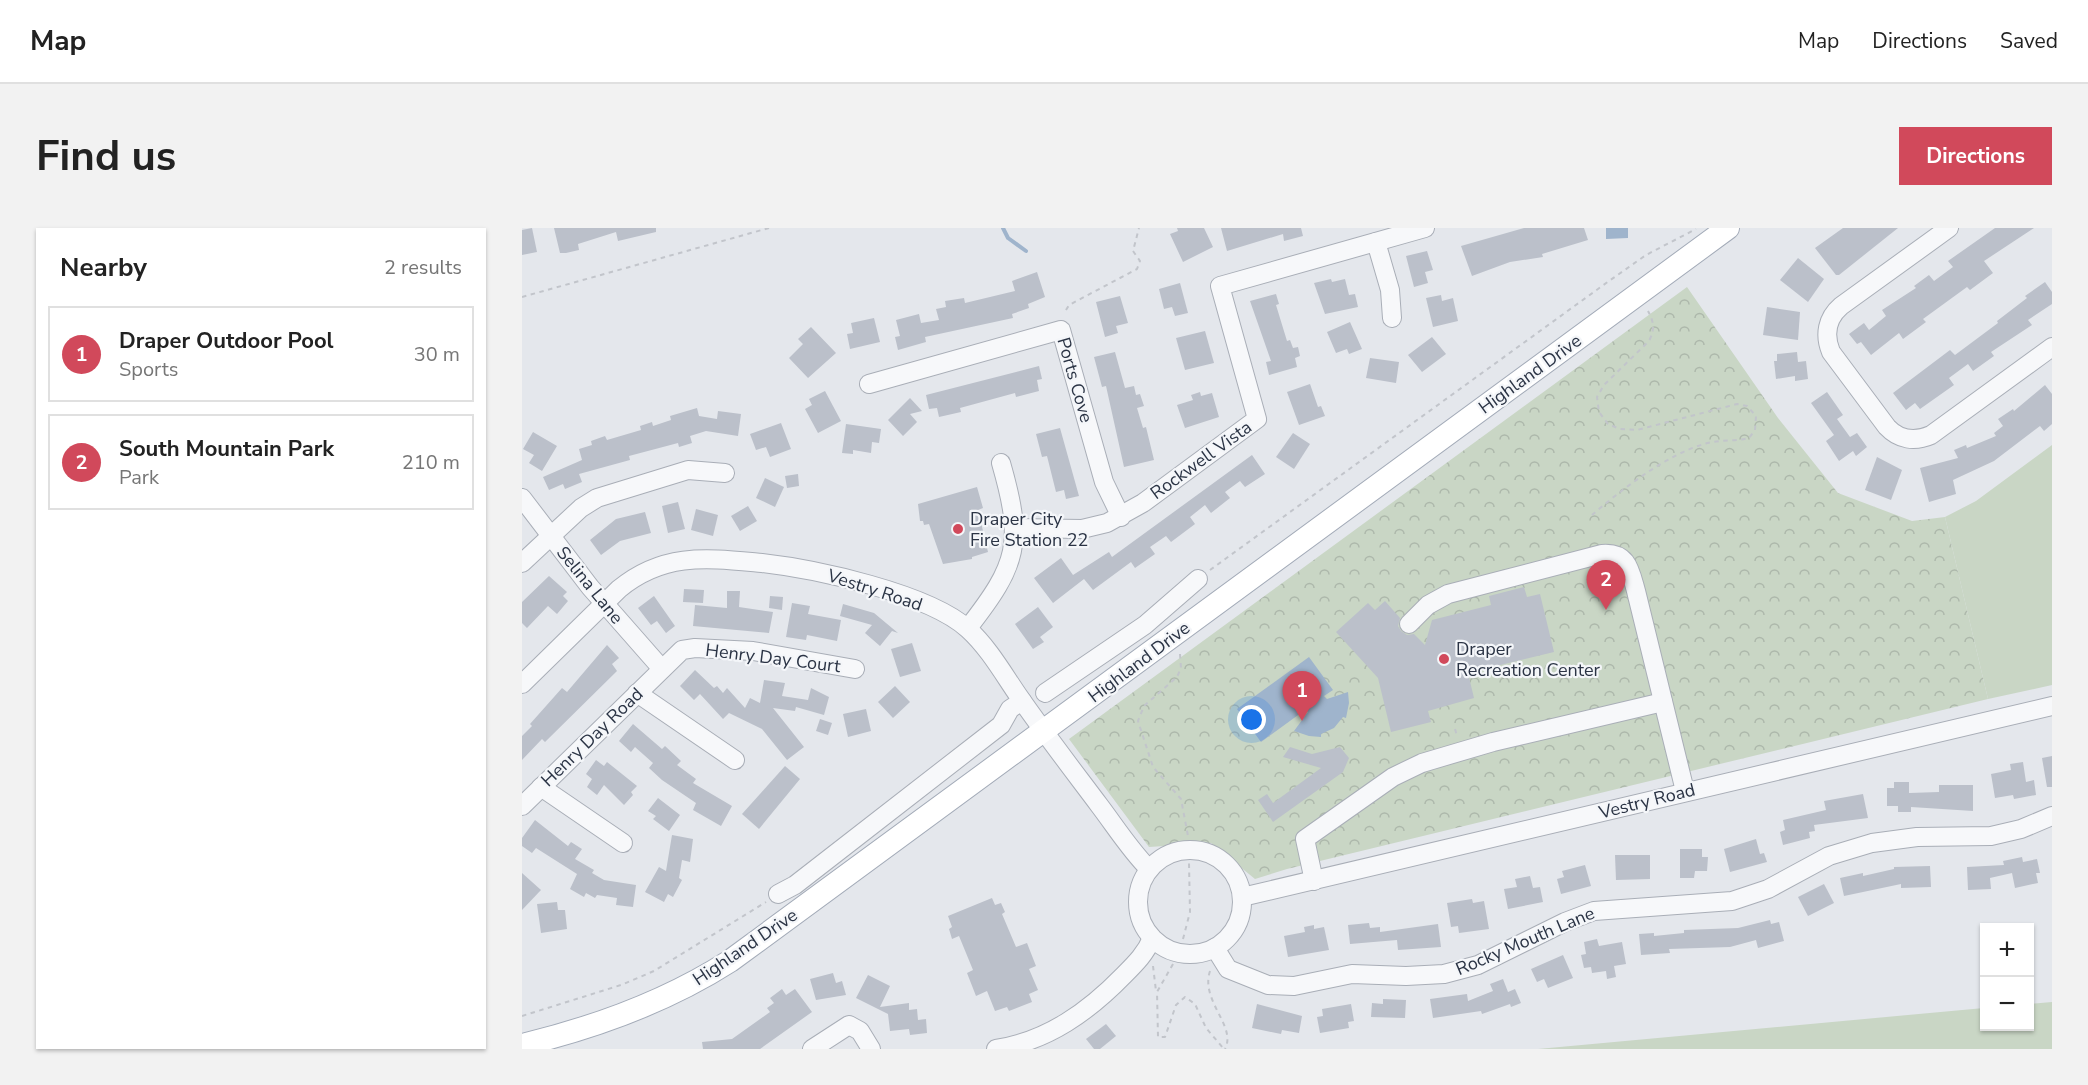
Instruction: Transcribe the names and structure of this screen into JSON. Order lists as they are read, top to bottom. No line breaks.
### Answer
{"streets":{"main road":["Highland Drive"],"street":["Ports Cove","Rockwell Vista","Selina Lane","Vestry Road","Henry Day Court","Henry Day Road","Rocky Mouth Lane"]},"crossings":[["Highland Drive","Vestry Road"],["Ports Cove","Rockwell Vista"],["Selina Lane","Vestry Road"],["Selina Lane","Henry Day Court"],["Selina Lane","Henry Day Road"],["Vestry Road","Rocky Mouth Lane"],["Henry Day Court","Henry Day Road"]],"places":["Draper City Fire Station 22","Draper Recreation Center"],"page":{"header":"Map","nav":["Map","Directions","Saved"],"buttons":"Directions","title":"Find us","heading":["Nearby","2 results"],"list":[{"mark":"1","name":"Draper Outdoor Pool","note":"Sports","value":"30 m"},{"mark":"2","name":"South Mountain Park","note":"Park","value":"210 m"}],"pins":["2","1"],"map_buttons":["+","−"]}}
